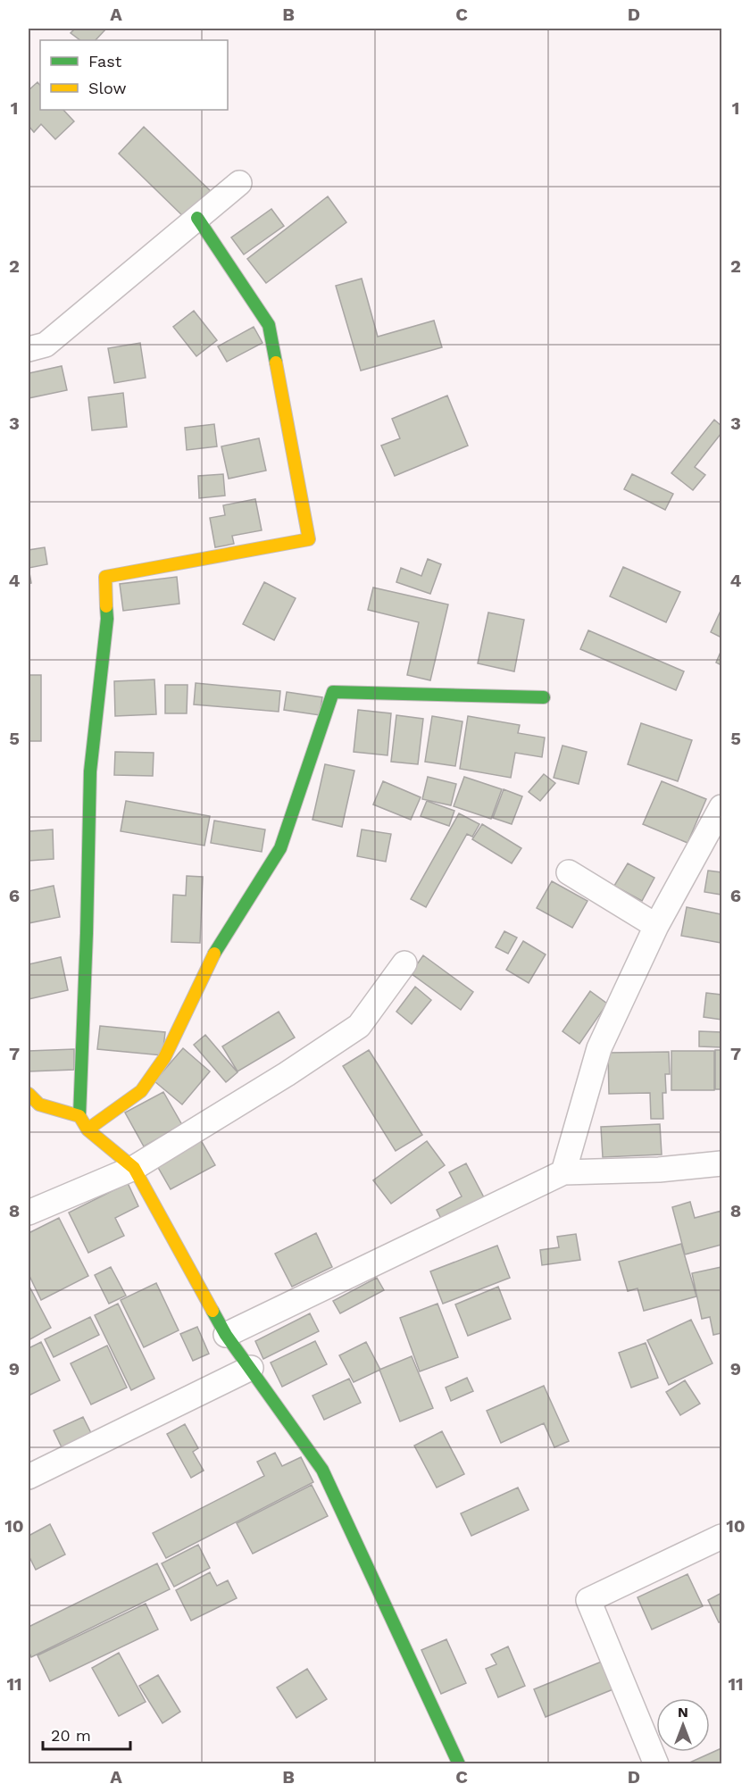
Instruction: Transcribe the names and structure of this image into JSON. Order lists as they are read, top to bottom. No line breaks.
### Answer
{"legend":["Fast","Slow"],"scale_bar":"20 m","north":"top","grid":{"columns":["A","B","C","D"],"rows":["1","2","3","4","5","6","7","8","9","10","11"]}}
